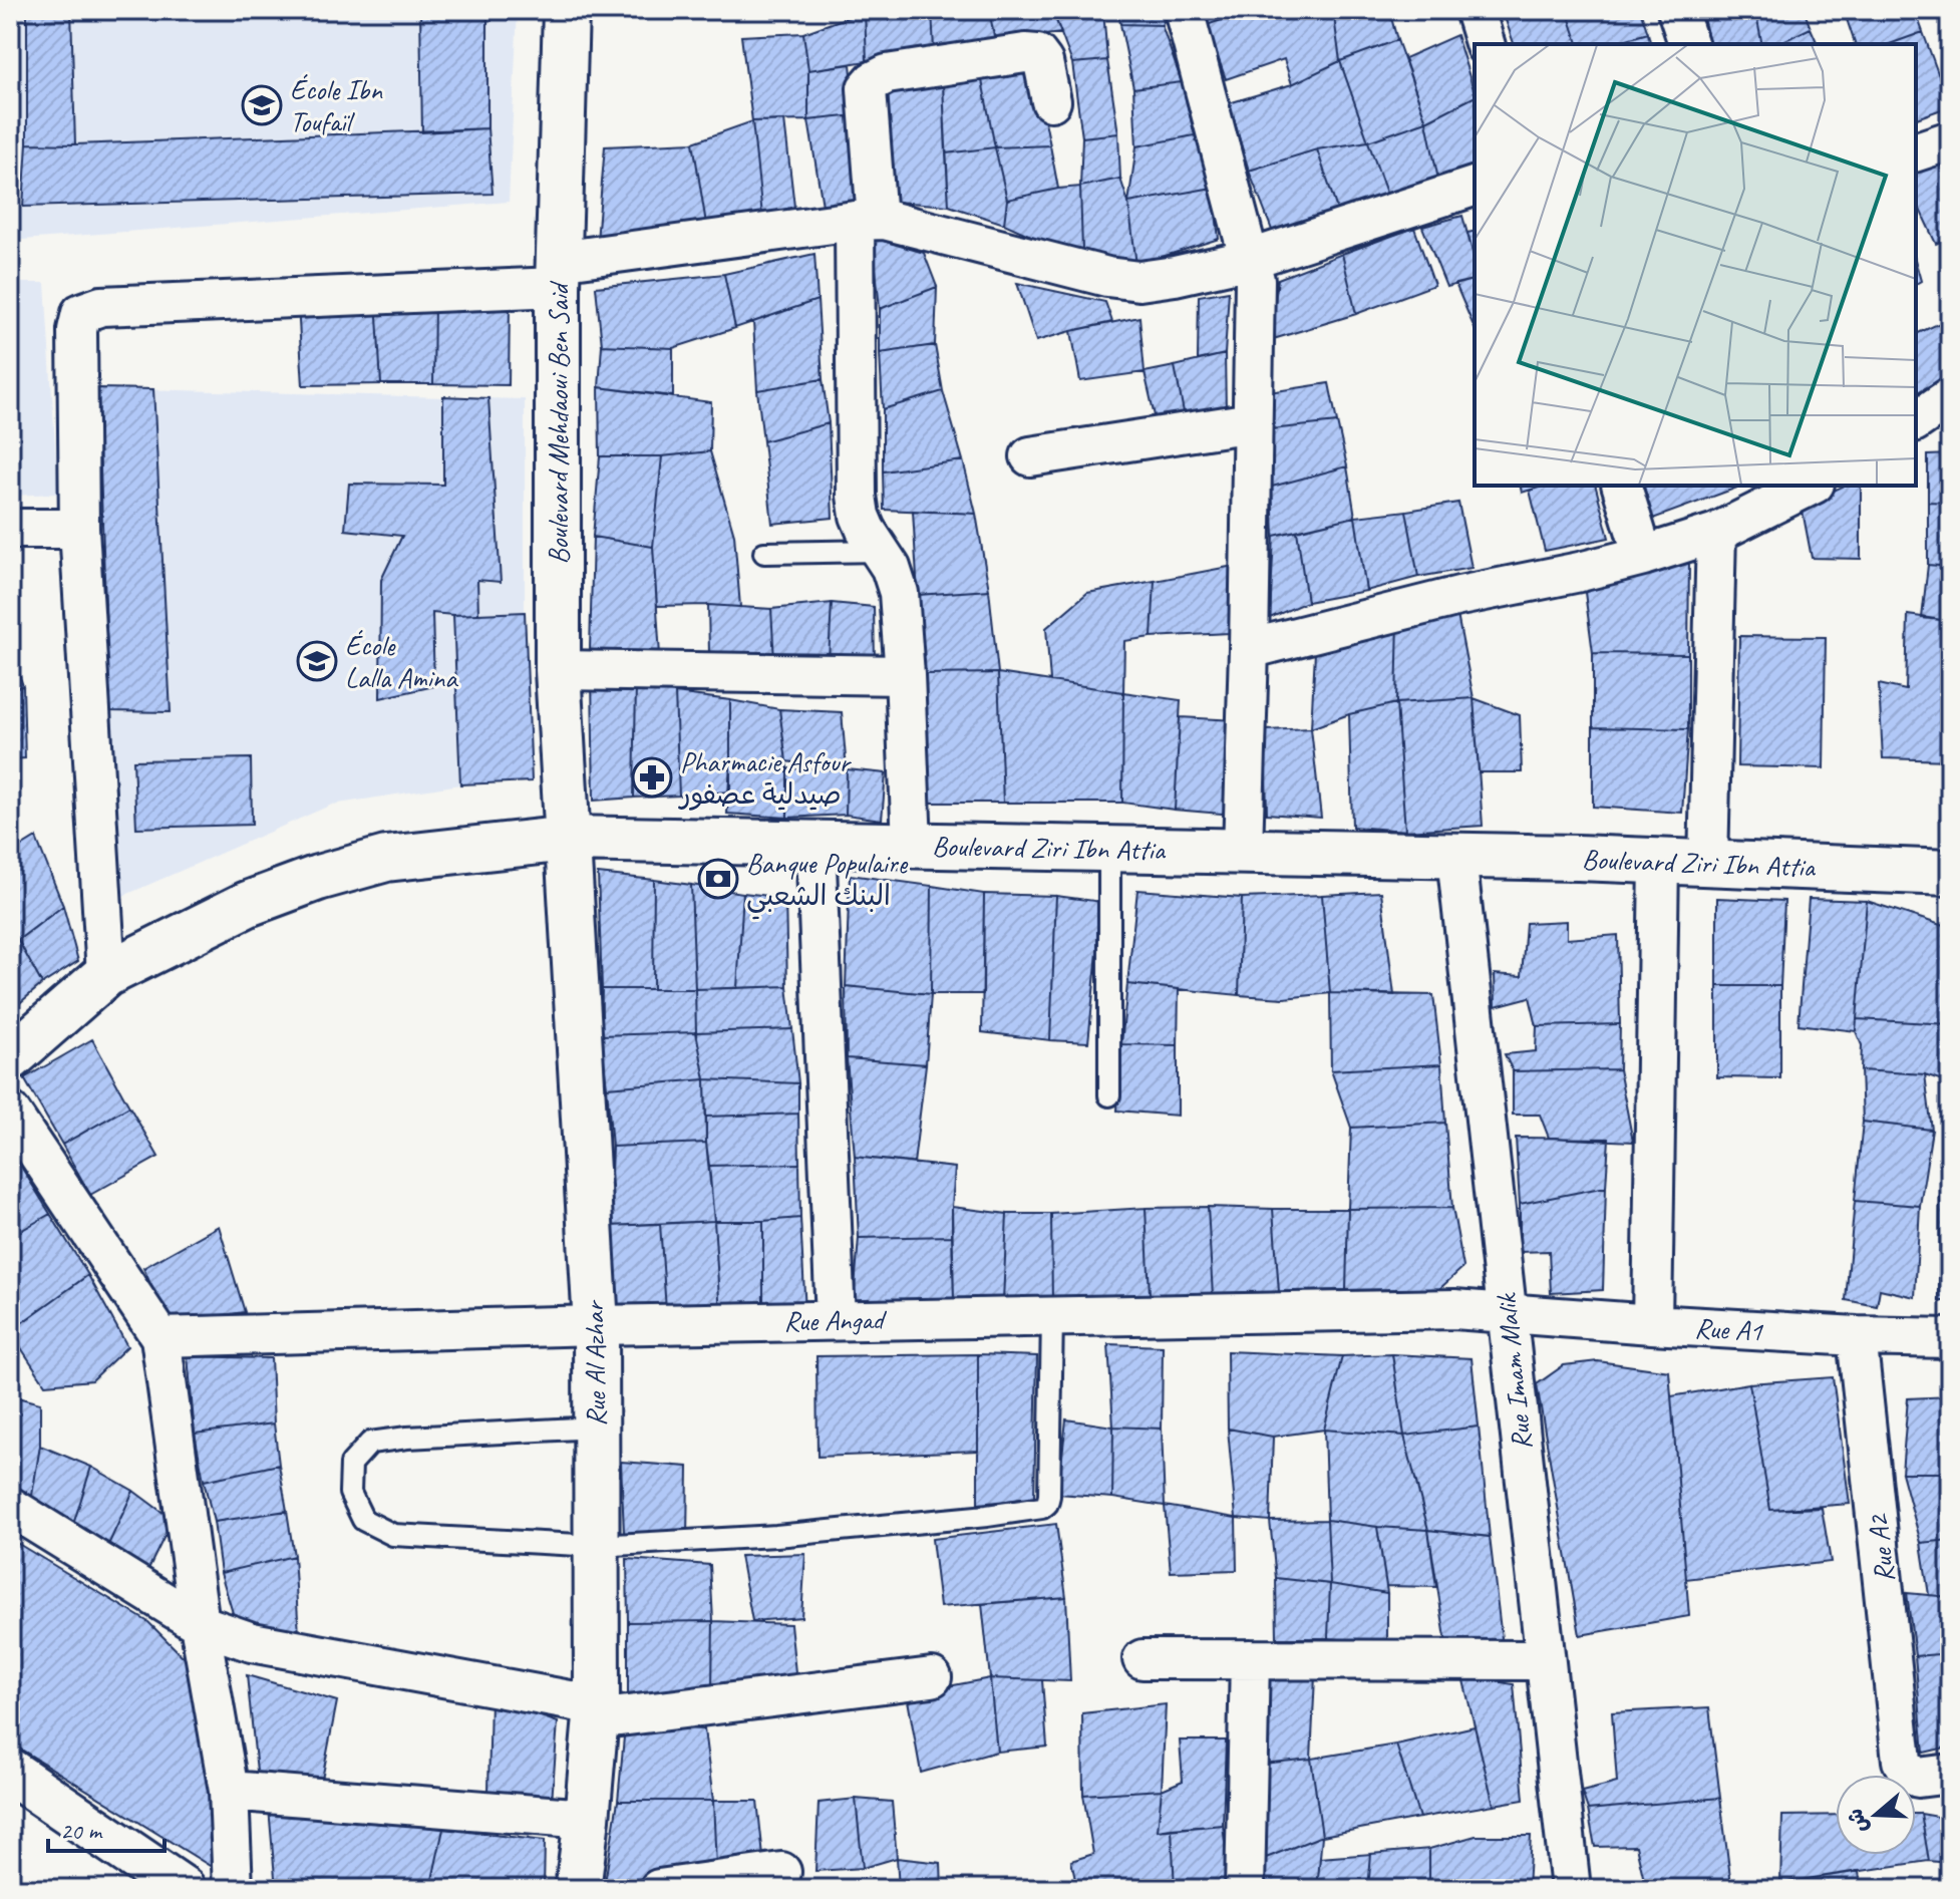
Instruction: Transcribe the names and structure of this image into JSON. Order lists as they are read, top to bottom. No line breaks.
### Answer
{"streets":{"street":["Boulevard Mehdaoui Ben Said","Boulevard Ziri Ibn Attia","Rue Angad","Rue A1","Rue Al Azhar","Rue Imam Malik","Rue A2"]},"crossings":[["Boulevard Mehdaoui Ben Said","Boulevard Ziri Ibn Attia"],["Boulevard Mehdaoui Ben Said","Rue Al Azhar"],["Boulevard Ziri Ibn Attia","Rue Al Azhar"],["Boulevard Ziri Ibn Attia","Rue Imam Malik"],["Rue Angad","Rue A1"],["Rue Angad","Rue Al Azhar"],["Rue Angad","Rue Imam Malik"],["Rue A1","Rue Imam Malik"],["Rue A1","Rue A2"]],"places":{"school or university":["École Ibn Toufaïl","École Lalla Amina"],"pharmacy":["Pharmacie Asfour صيدلية عصفور"],"bank":["Banque Populaire البنك الشعبي"]},"scale_bar":"20 m","north":"left"}
